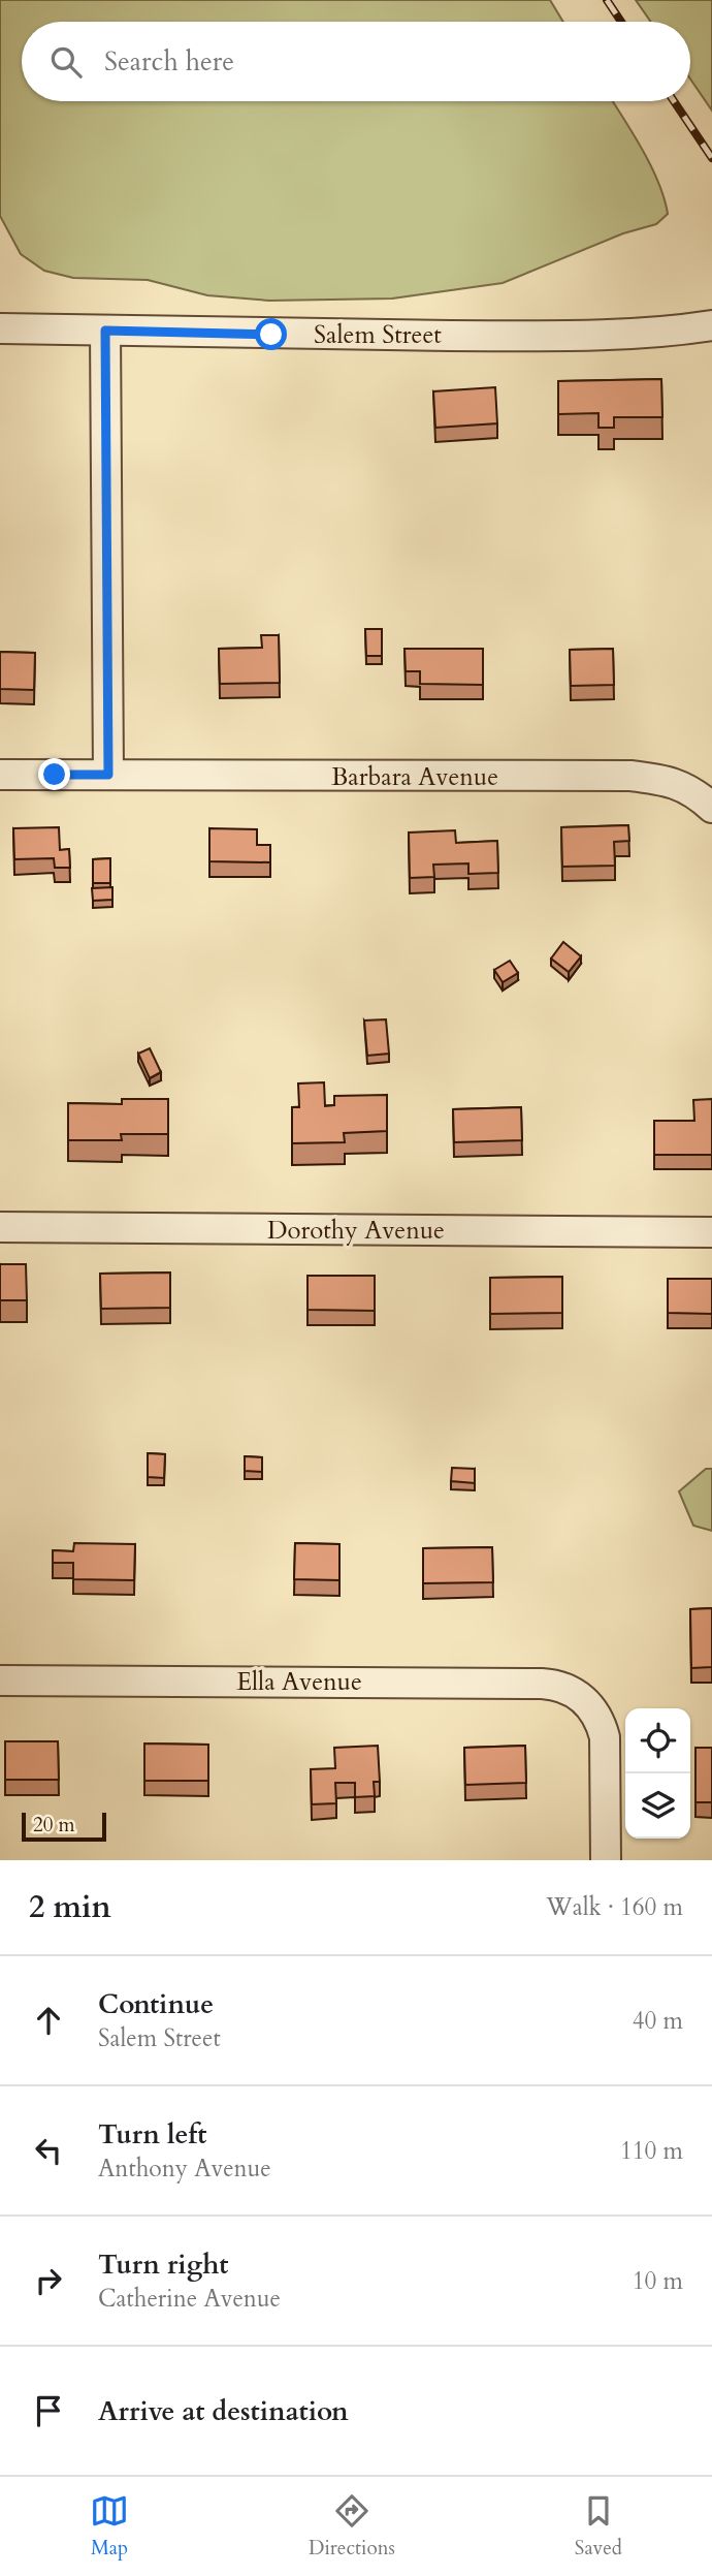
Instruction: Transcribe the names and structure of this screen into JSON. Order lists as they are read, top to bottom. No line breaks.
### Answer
{"streets":{"street":["Salem Street","Barbara Avenue","Dorothy Avenue","Ella Avenue"]},"scale_bar":"20 m","page":{"search":"Search here","scale":"20 m","heading":["2 min","Walk · 160 m"],"list":[["Continue","Salem Street","40 m"],["Turn left","Anthony Avenue","110 m"],["Turn right","Catherine Avenue","10 m"],"Arrive at destination"],"nav":["Map","Directions","Saved"]}}
